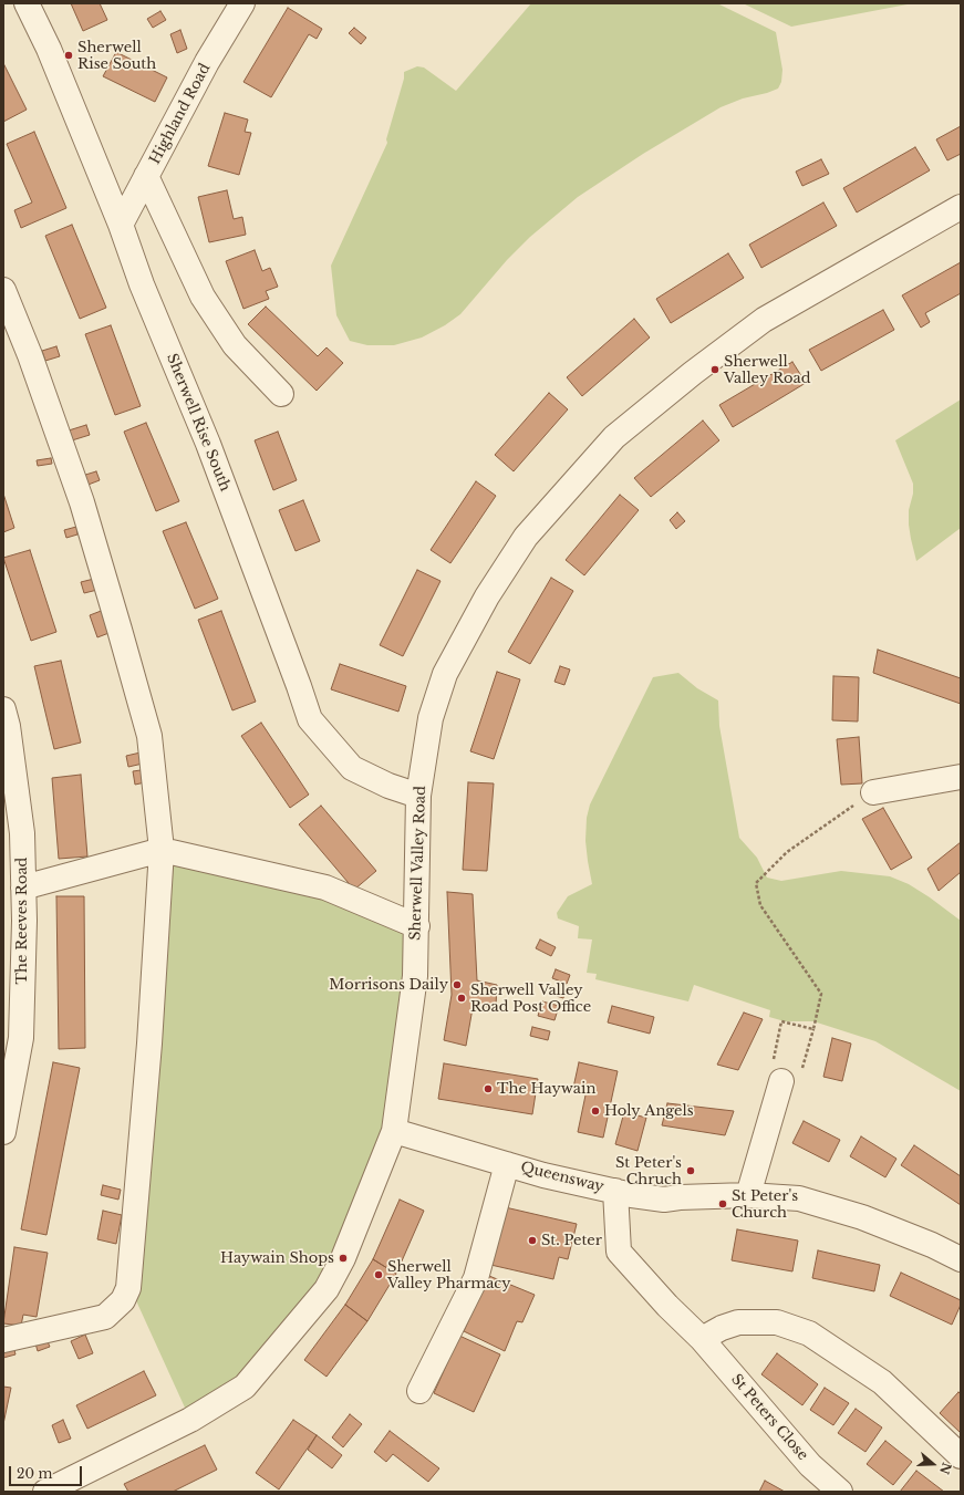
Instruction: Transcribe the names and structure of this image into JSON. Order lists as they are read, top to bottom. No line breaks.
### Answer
{"streets":{"street":["Highland Road","Sherwell Rise South","Sherwell Valley Road","The Reeves Road","Queensway","St Peters Close"]},"crossings":[["Highland Road","Sherwell Rise South"],["Sherwell Rise South","Sherwell Valley Road"],["Sherwell Valley Road","Queensway"],["Queensway","St Peters Close"]],"places":["Sherwell Rise South","Sherwell Valley Road","Morrisons Daily","Sherwell Valley Road Post Office","The Haywain","Holy Angels","St Peter's Chruch","St Peter's Church","St. Peter","Haywain Shops","Sherwell Valley Pharmacy"],"scale_bar":"20 m","north":"right"}
